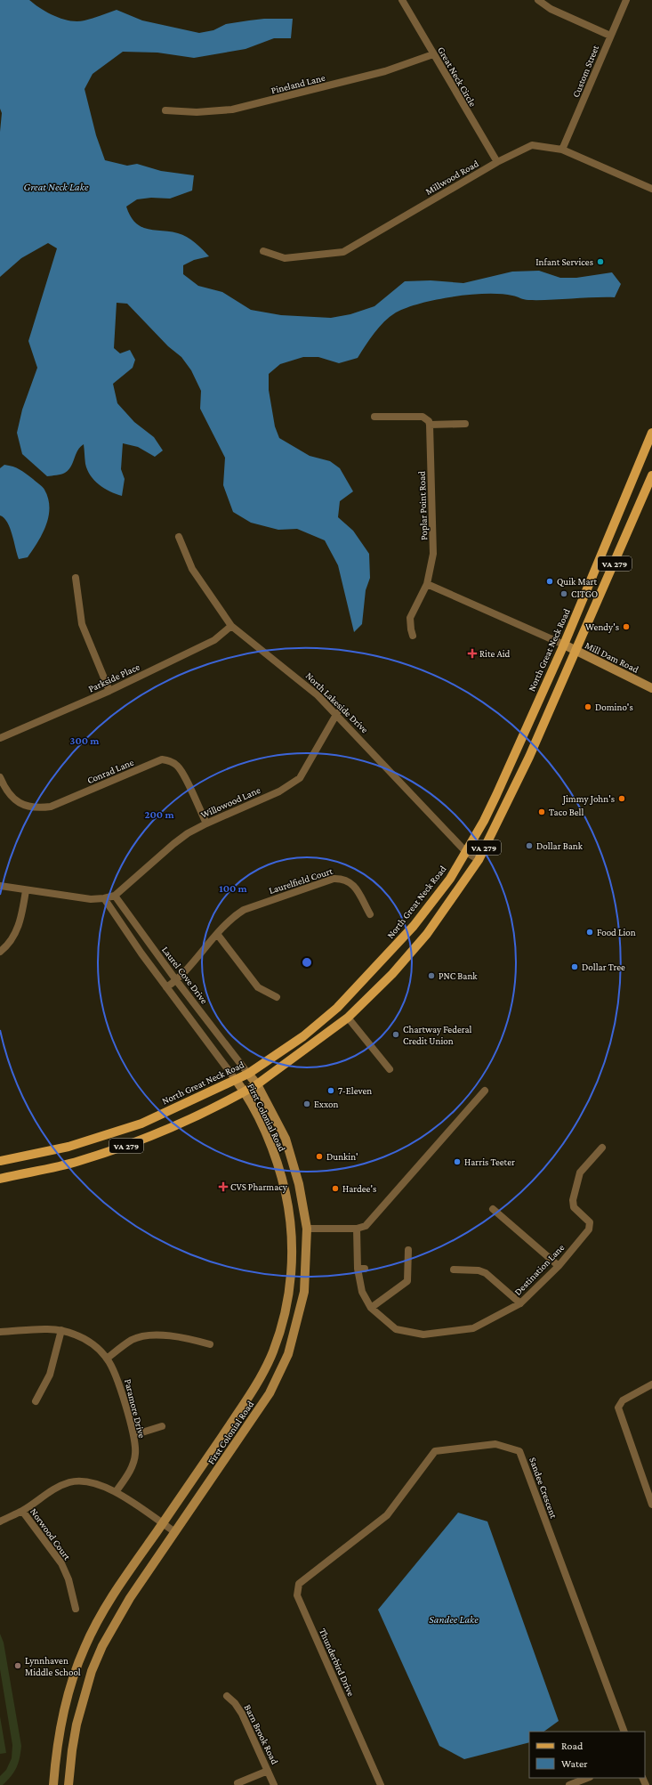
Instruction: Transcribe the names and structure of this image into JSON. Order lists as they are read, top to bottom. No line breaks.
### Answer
{"streets":{"main road":["VA 279","North Great Neck Road","Mill Dam Road","First Colonial Road"],"street":["Custom Street","Great Neck Circle","Pineland Lane","Millwood Road","Poplar Point Road","Parkside Place","North Lakeside Drive","Conrad Lane","Willowood Lane","Laurelfield Court","Laurel Cove Drive","Destination Lane","Paramore Drive","Sandee Crescent","Norwood Court","Thunderbird Drive","Barn Brook Road"]},"crossings":[["Custom Street","Millwood Road"],["Great Neck Circle","Pineland Lane"],["Great Neck Circle","Millwood Road"],["VA 279","Mill Dam Road"],["VA 279","North Lakeside Drive"],["VA 279","First Colonial Road"],["North Great Neck Road","Mill Dam Road"],["North Great Neck Road","North Lakeside Drive"],["North Great Neck Road","Laurel Cove Drive"],["North Great Neck Road","First Colonial Road"],["Parkside Place","North Lakeside Drive"],["North Lakeside Drive","Willowood Lane"],["Conrad Lane","Willowood Lane"],["Willowood Lane","Laurel Cove Drive"],["Laurelfield Court","Laurel Cove Drive"],["Laurel Cove Drive","First Colonial Road"],["Sandee Crescent","Thunderbird Drive"]],"water":["Great Neck Lake","Sandee Lake"],"places":{"other":["Infant Services","Quik Mart","CITGO","Wendy's","Domino's","Jimmy John's","Taco Bell","Dollar Bank","Food Lion","Dollar Tree","PNC Bank","Chartway Federal Credit Union","7-Eleven","Exxon","Dunkin'","Harris Teeter","Hardee's","Lynnhaven Middle School"],"health":["Rite Aid","CVS Pharmacy"]},"legend":["Road","Water"],"rings":["300 m","200 m","100 m"]}
